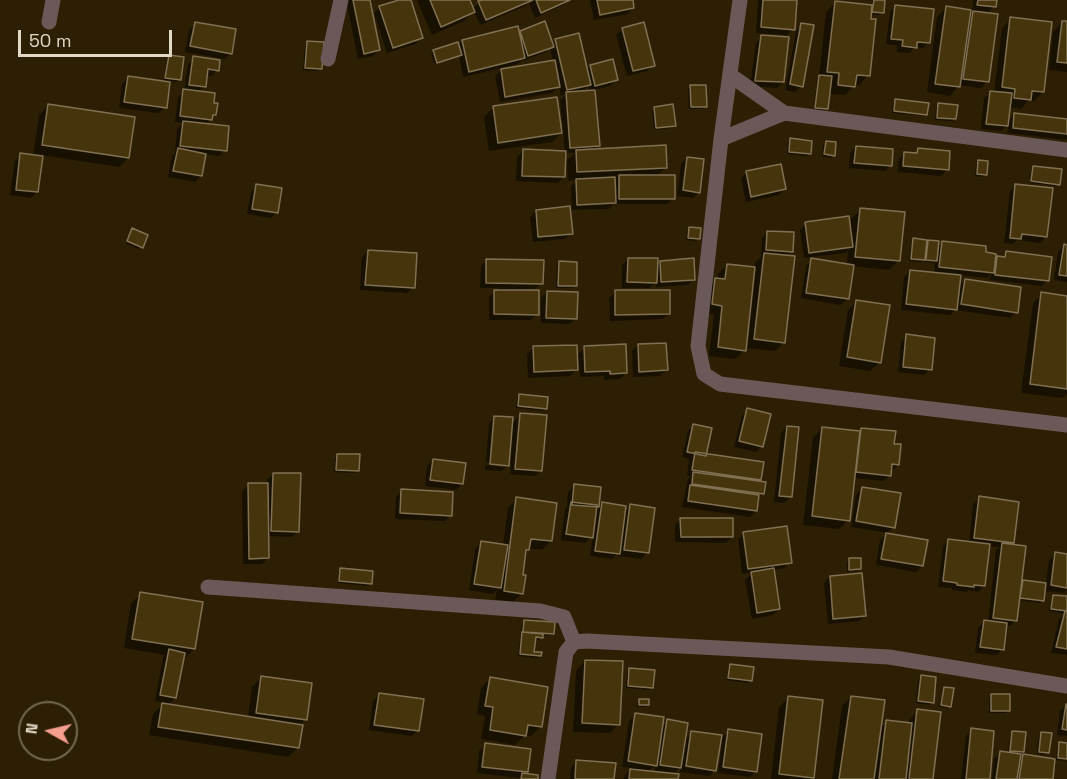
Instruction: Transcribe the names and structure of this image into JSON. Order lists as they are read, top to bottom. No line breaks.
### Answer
{"scale_bar":"50 m","north":"left"}
